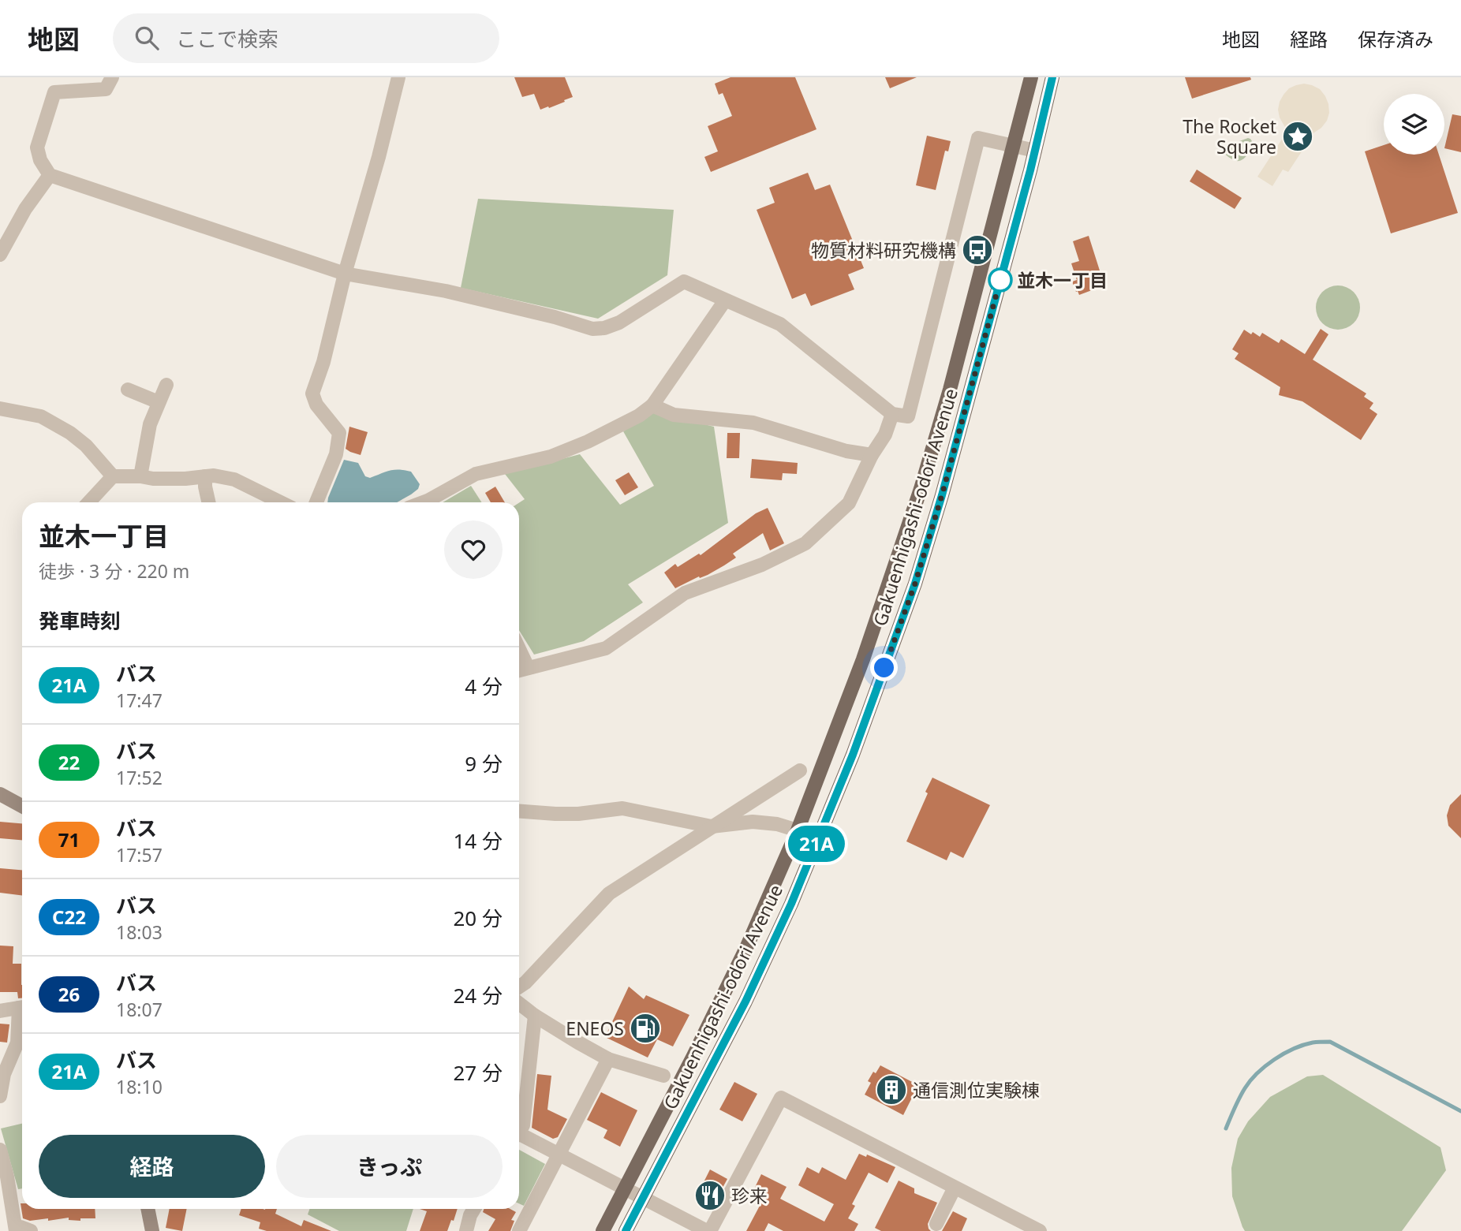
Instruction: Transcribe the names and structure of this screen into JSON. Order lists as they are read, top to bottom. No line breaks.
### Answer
{"streets":{"main road":["Gakuenhigashi-odori Avenue"]},"places":{"place":["The Rocket Square"],"bus stop":["物質材料研究機構"],"other":["並木一丁目"],"fuel station":["ENEOS"],"building":["通信測位実験棟"],"restaurant":["珍来"]},"lines":["bus line 21A"],"page":{"header":"地図","search":"ここで検索","nav":["地図","経路","保存済み"],"on_map":"21A","heading":[["並木一丁目","徒歩 · 3 分 · 220 m"],"発車時刻"],"list":[{"mark":"21A","name":"バス","note":"17:47","value":"4 分"},{"mark":"22","name":"バス","note":"17:52","value":"9 分"},{"mark":"71","name":"バス","note":"17:57","value":"14 分"},{"mark":"C22","name":"バス","note":"18:03","value":"20 分"},{"mark":"26","name":"バス","note":"18:07","value":"24 分"},{"mark":"21A","name":"バス","note":"18:10","value":"27 分"}],"buttons":["経路","きっぷ"]}}
